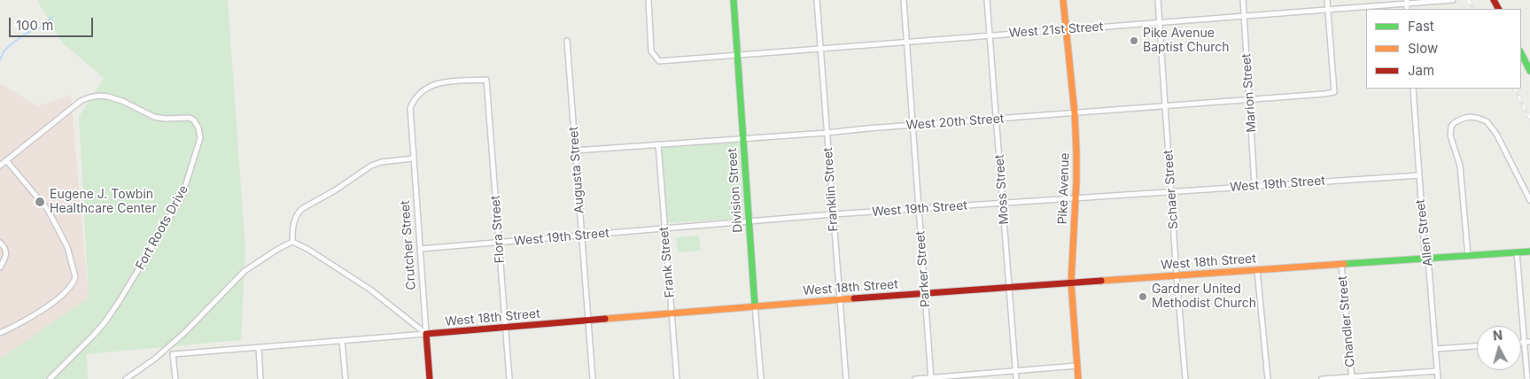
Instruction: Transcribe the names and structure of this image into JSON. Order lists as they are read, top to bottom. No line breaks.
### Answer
{"streets":{"street":["West 21st Street","Marion Street","West 20th Street","Augusta Street","West 19th Street","Pike Avenue","Franklin Street","Moss Street","Schaer Street","Division Street","Fort Roots Drive","Flora Street","Allen Street","Crutcher Street","Frank Street","West 18th Street","Parker Street","Chandler Street"]},"crossings":[["West 21st Street","Marion Street"],["West 21st Street","West 20th Street"],["West 21st Street","Pike Avenue"],["West 21st Street","Franklin Street"],["West 21st Street","Moss Street"],["West 21st Street","Schaer Street"],["West 21st Street","Division Street"],["West 21st Street","Parker Street"],["Marion Street","West 20th Street"],["Marion Street","West 19th Street"],["West 20th Street","Augusta Street"],["West 20th Street","Pike Avenue"],["West 20th Street","Franklin Street"],["West 20th Street","Moss Street"],["West 20th Street","Schaer Street"],["West 20th Street","Division Street"],["West 20th Street","Frank Street"],["West 20th Street","Parker Street"],["Augusta Street","West 19th Street"],["Augusta Street","West 18th Street"],["West 19th Street","Pike Avenue"],["West 19th Street","Franklin Street"],["West 19th Street","Moss Street"],["West 19th Street","Schaer Street"],["West 19th Street","Division Street"],["West 19th Street","Flora Street"],["West 19th Street","Allen Street"],["West 19th Street","Crutcher Street"],["West 19th Street","Frank Street"],["West 19th Street","Parker Street"],["Pike Avenue","West 18th Street"],["Franklin Street","West 18th Street"],["Moss Street","West 18th Street"],["Schaer Street","West 18th Street"],["Division Street","West 18th Street"],["Flora Street","Crutcher Street"],["Flora Street","West 18th Street"],["Allen Street","West 18th Street"],["Crutcher Street","West 18th Street"],["Frank Street","West 18th Street"],["West 18th Street","Parker Street"],["West 18th Street","Chandler Street"]],"places":["Pike Avenue Baptist Church","Eugene J. Towbin Healthcare Center","Gardner United Methodist Church"],"legend":["Fast","Slow","Jam"],"scale_bar":"100 m","north":"top"}
